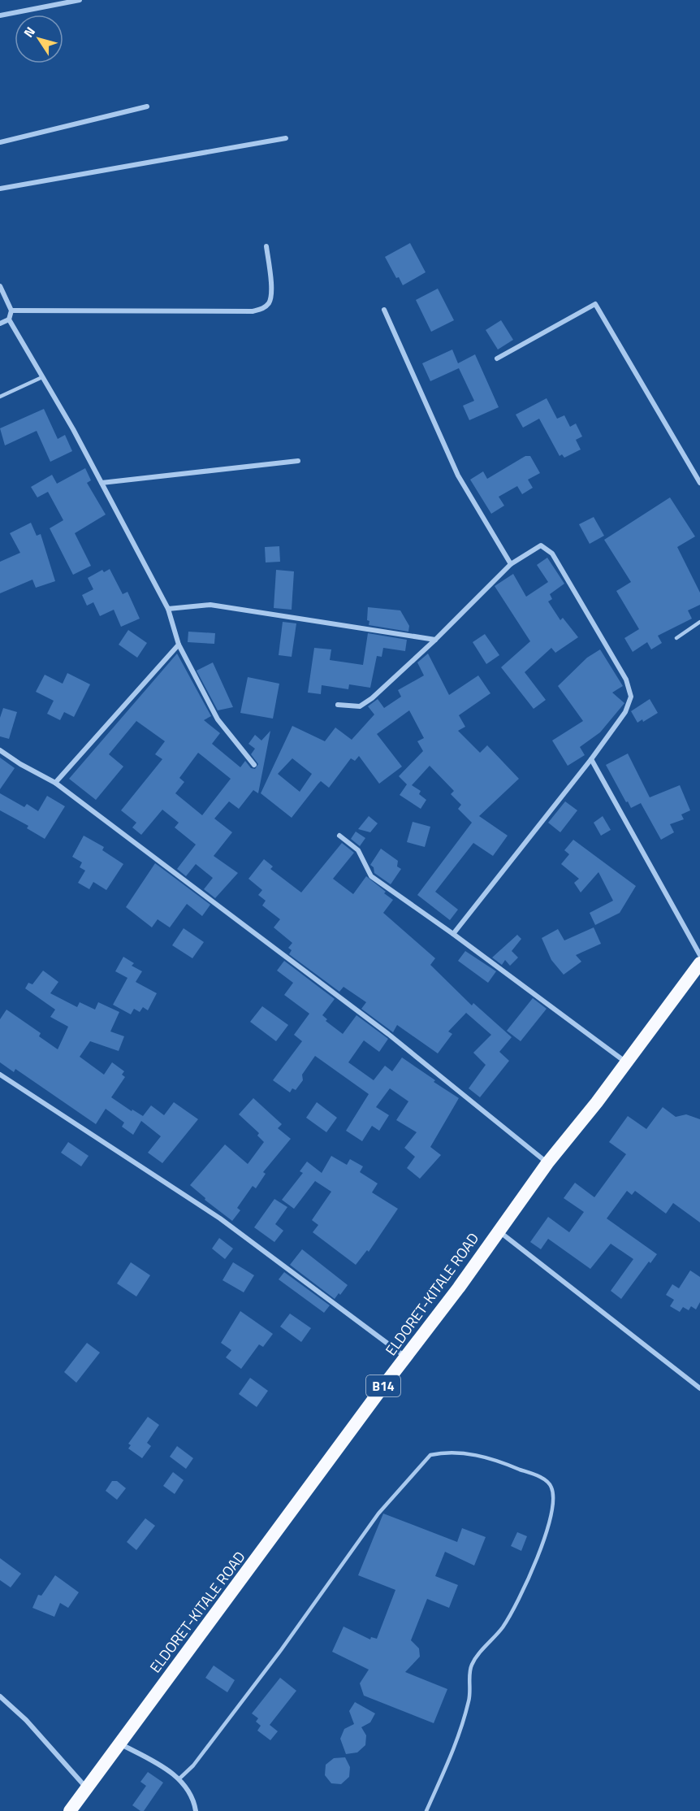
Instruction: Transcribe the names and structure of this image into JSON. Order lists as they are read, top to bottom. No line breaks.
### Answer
{"streets":{"highway":["ELDORET-KITALE ROAD","B14"]},"north":"top left"}
